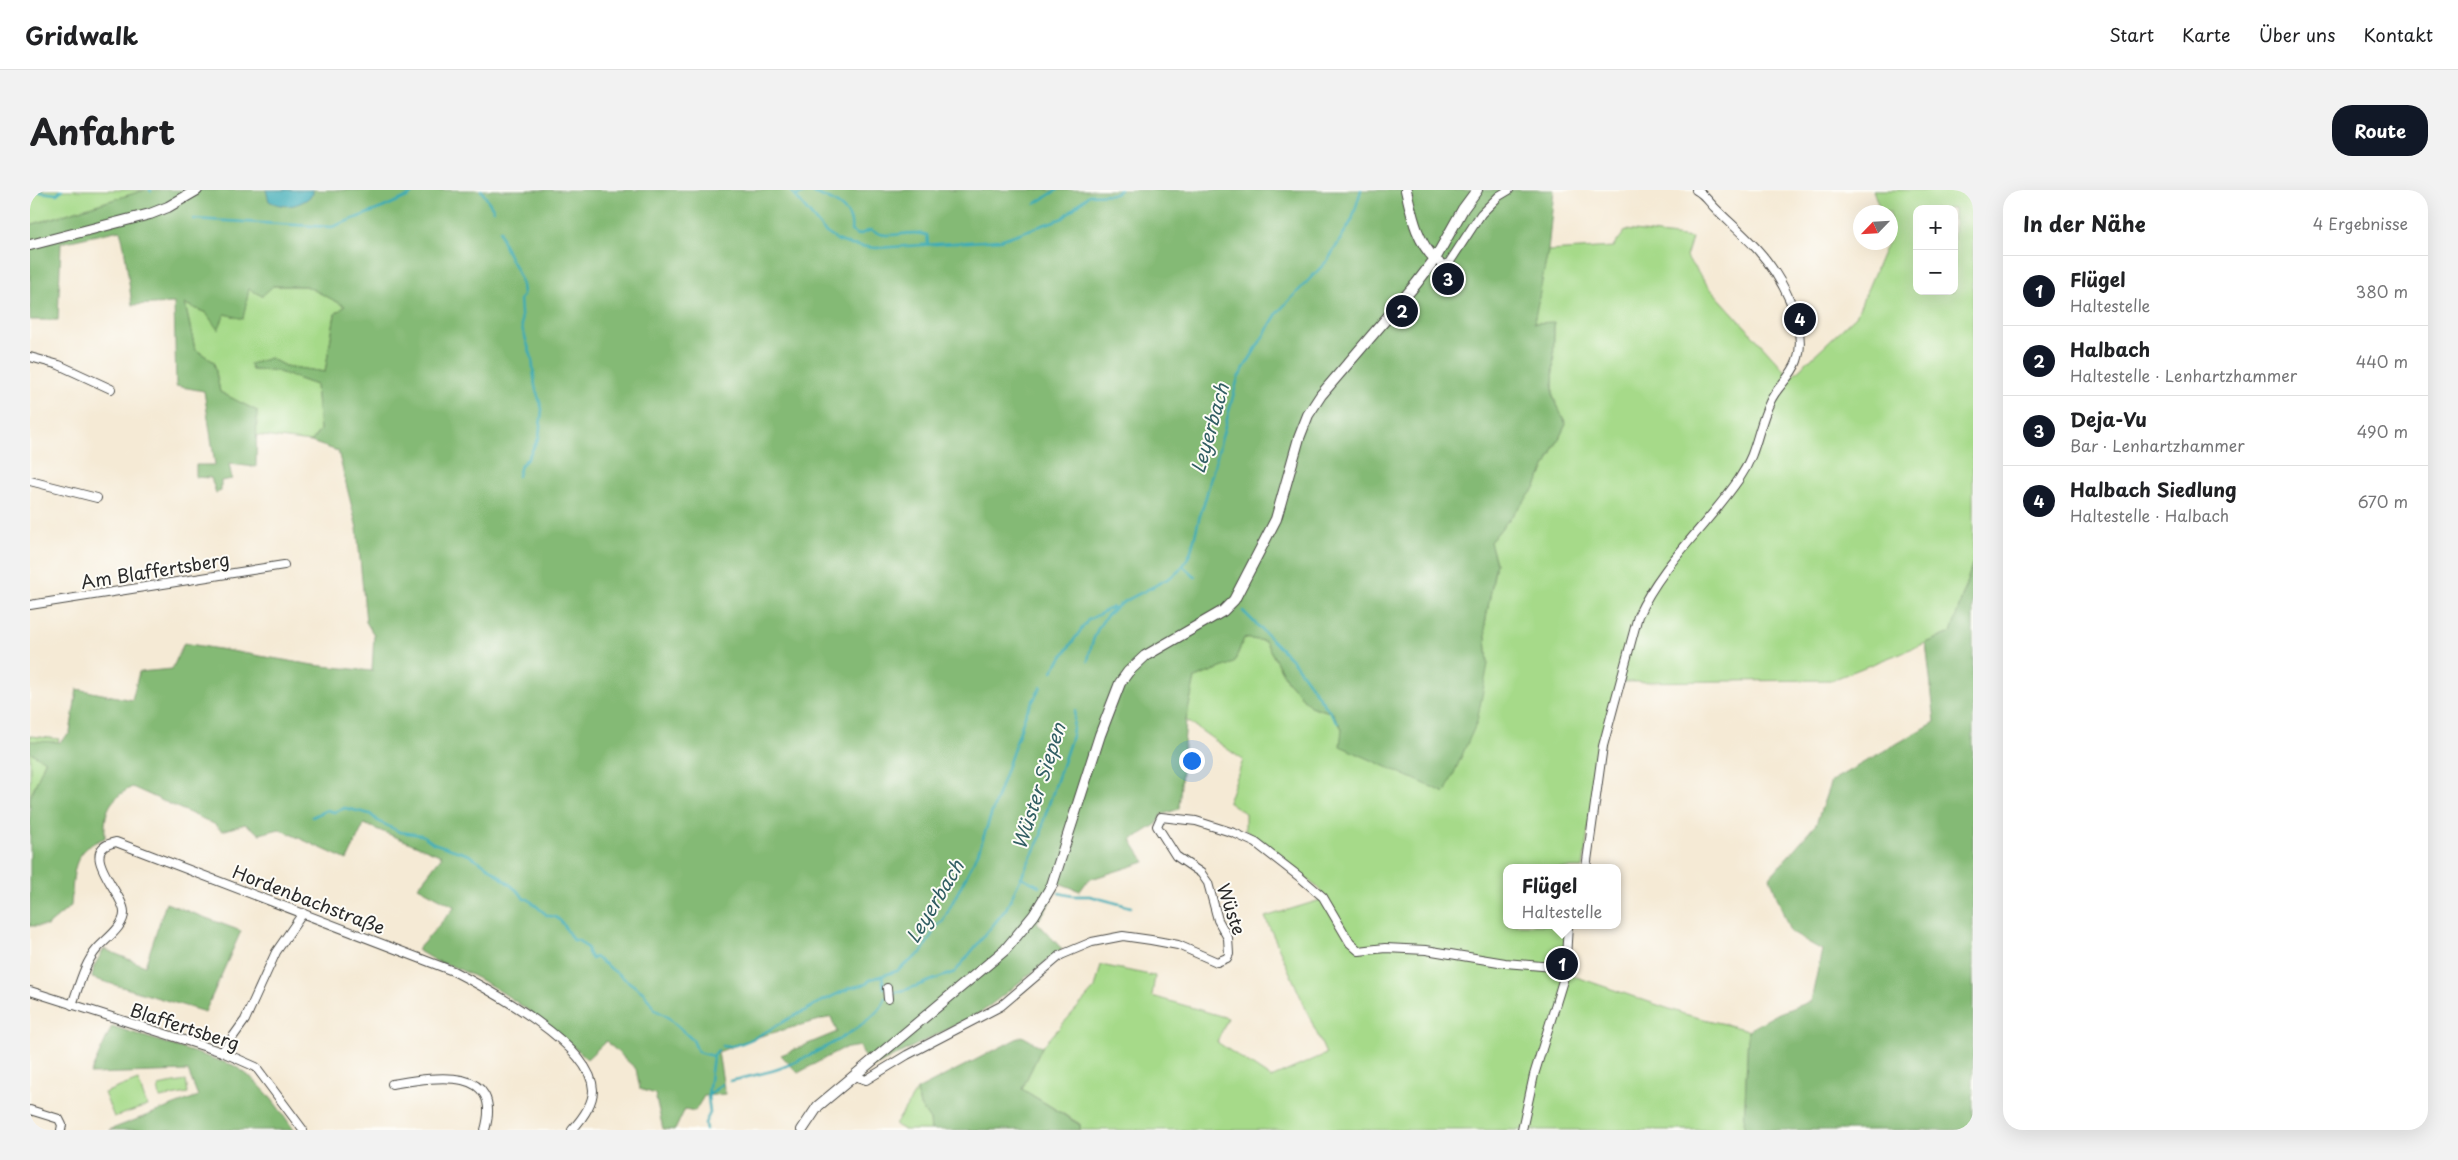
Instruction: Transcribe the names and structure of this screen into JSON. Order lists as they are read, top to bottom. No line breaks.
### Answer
{"streets":{"street":["Am Blaffertsberg","Hordenbachstraße","Wüste","Blaffertsberg"]},"crossings":[["Hordenbachstraße","Blaffertsberg"]],"water":["Leyerbach","Wüster Siepen"],"north":"bottom left","page":{"header":"Gridwalk","nav":["Start","Karte","Über uns","Kontakt"],"title":"Anfahrt","buttons":"Route","heading":["In der Nähe","4 Ergebnisse"],"map_buttons":["+","−"],"list":[{"mark":"1","name":"Flügel","note":"Haltestelle","value":"380 m"},{"mark":"2","name":"Halbach","note":"Haltestelle · Lenhartzhammer","value":"440 m"},{"mark":"3","name":"Deja-Vu","note":"Bar · Lenhartzhammer","value":"490 m"},{"mark":"4","name":"Halbach Siedlung","note":"Haltestelle · Halbach","value":"670 m"}],"pins":["3","2","4","1"],"popup":["Flügel","Haltestelle"]}}
